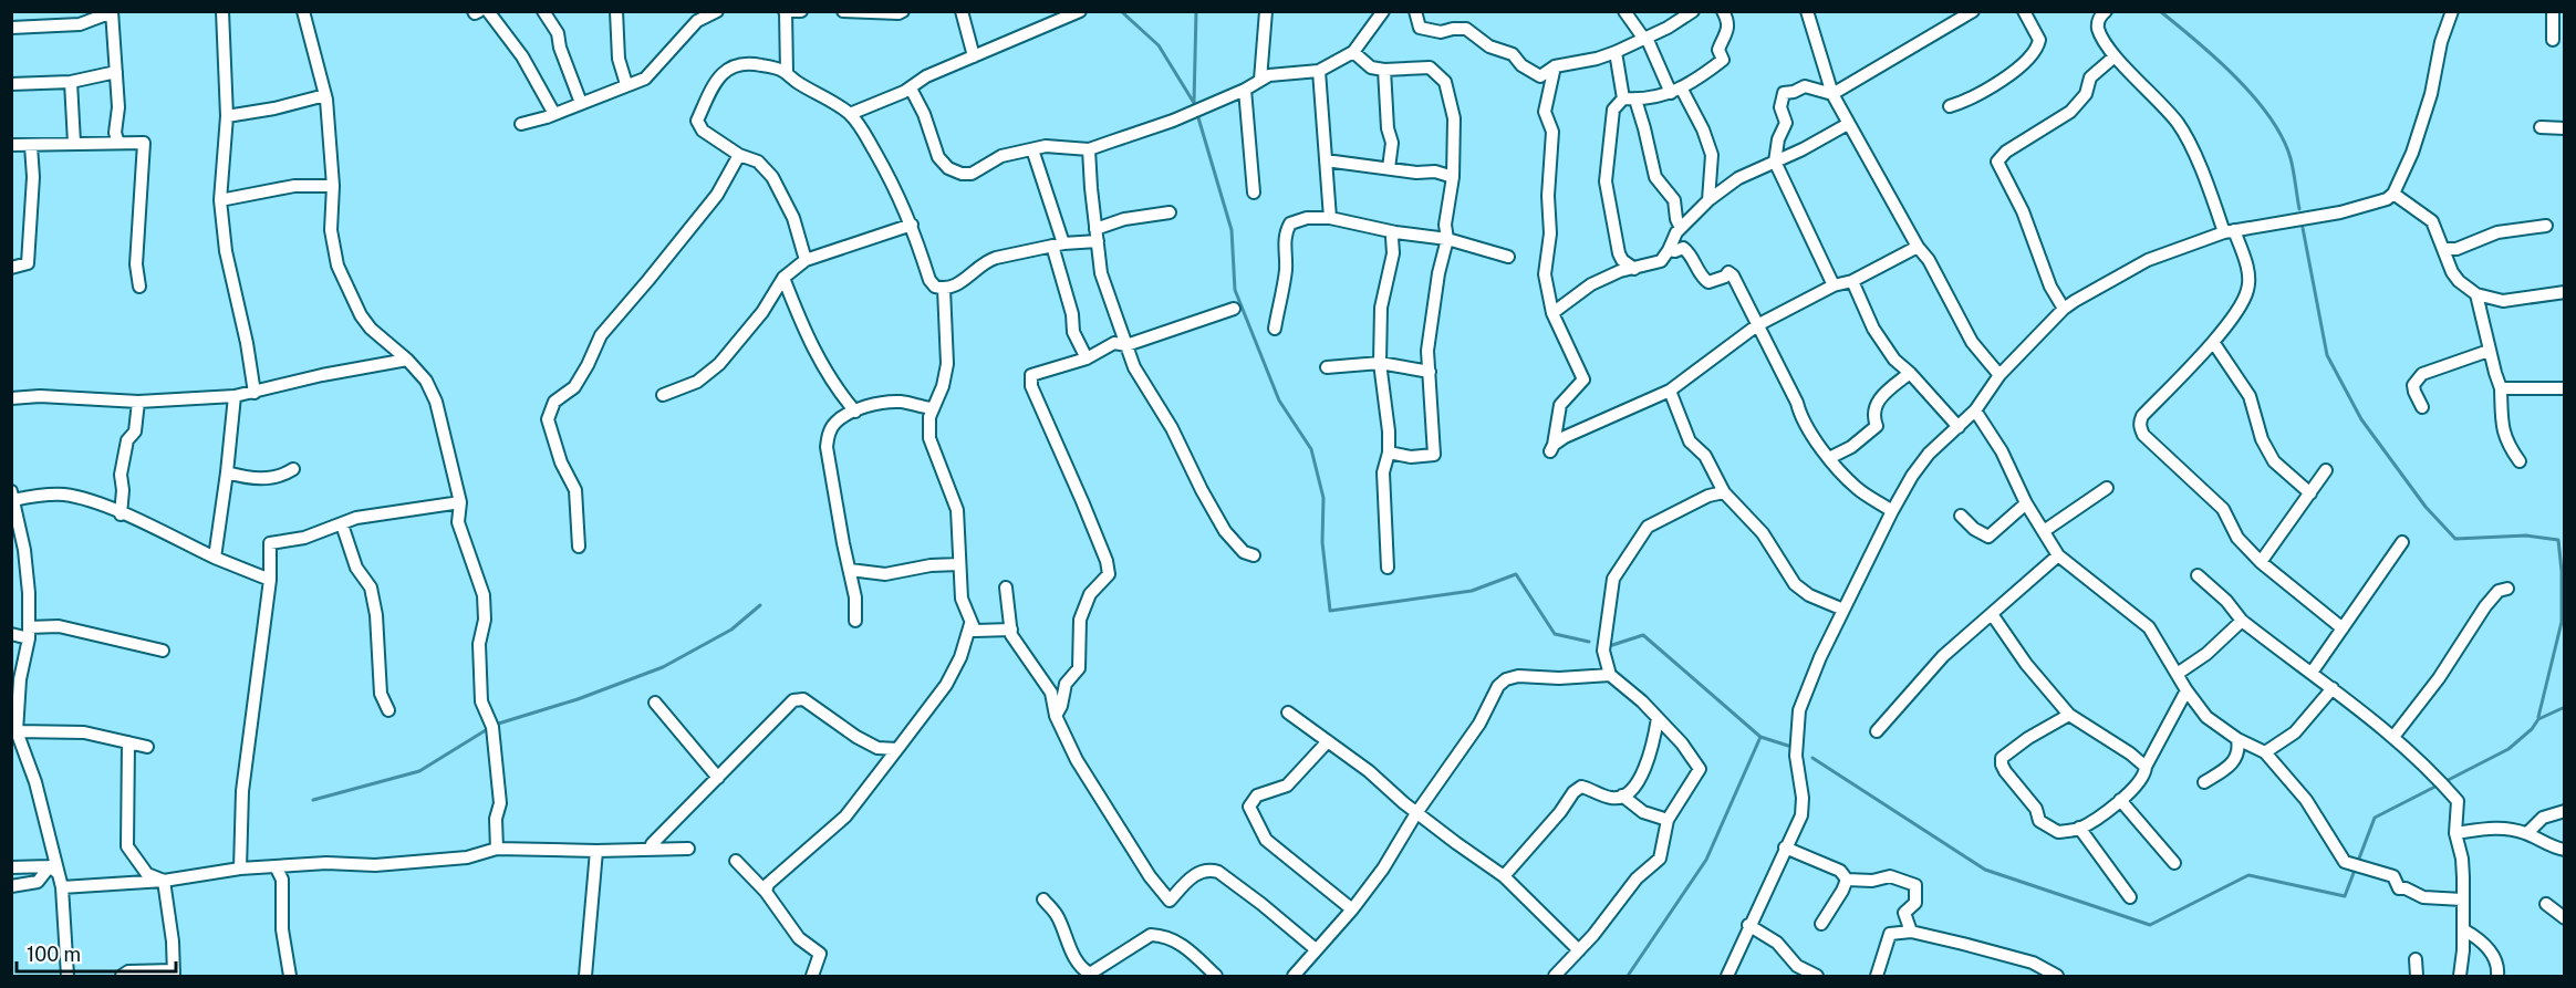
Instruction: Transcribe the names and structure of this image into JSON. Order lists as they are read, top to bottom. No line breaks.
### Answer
{"scale_bar":"100 m"}
